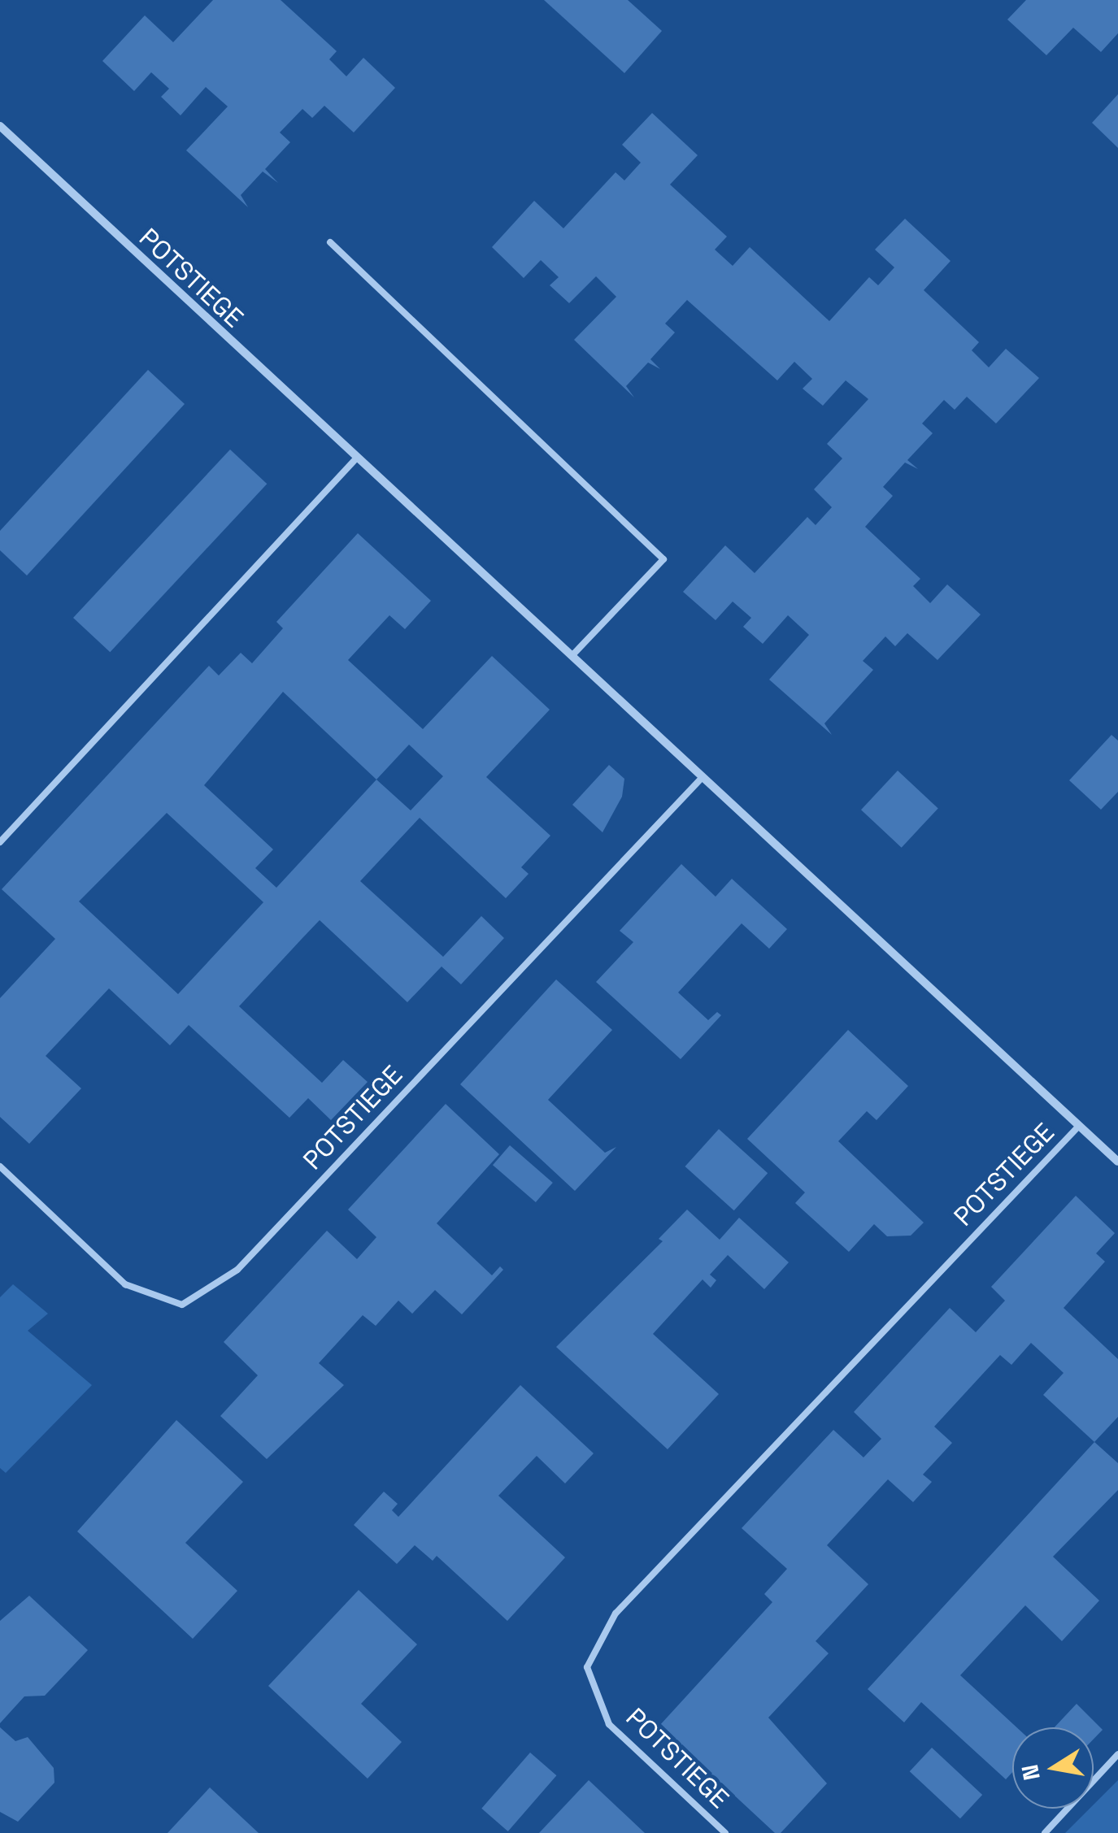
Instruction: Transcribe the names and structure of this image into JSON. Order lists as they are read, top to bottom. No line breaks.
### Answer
{"streets":{"street":["POTSTIEGE"]},"north":"left"}
